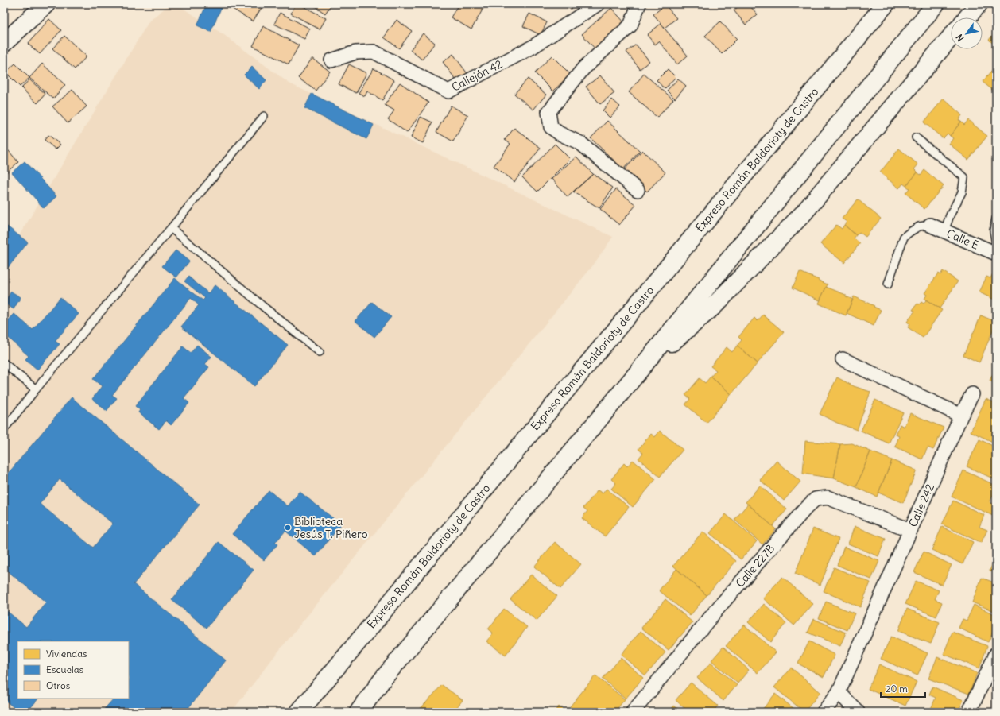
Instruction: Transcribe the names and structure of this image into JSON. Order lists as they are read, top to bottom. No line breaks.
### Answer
{"streets":{"main road":["Expreso Román Baldorioty de Castro"],"street":["Callejón 42","Calle E","Calle 242","Calle 227B"]},"crossings":[["Calle 242","Calle 227B"]],"places":["Biblioteca Jesús T. Piñero"],"legend":["Viviendas","Escuelas","Otros"],"scale_bar":"20 m","north":"bottom left"}
